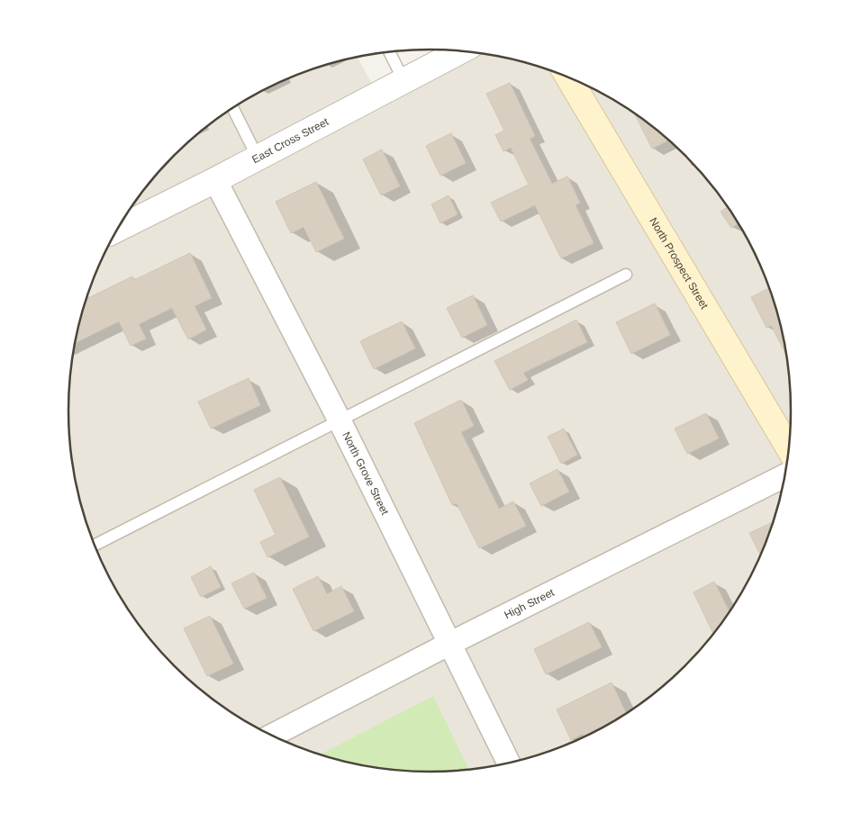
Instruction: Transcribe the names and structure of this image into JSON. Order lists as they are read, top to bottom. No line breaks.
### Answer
{"streets":{"main road":["North Prospect Street"],"street":["East Cross Street","North Grove Street","High Street"]},"crossings":[["East Cross Street","North Grove Street"],["North Grove Street","High Street"]]}
